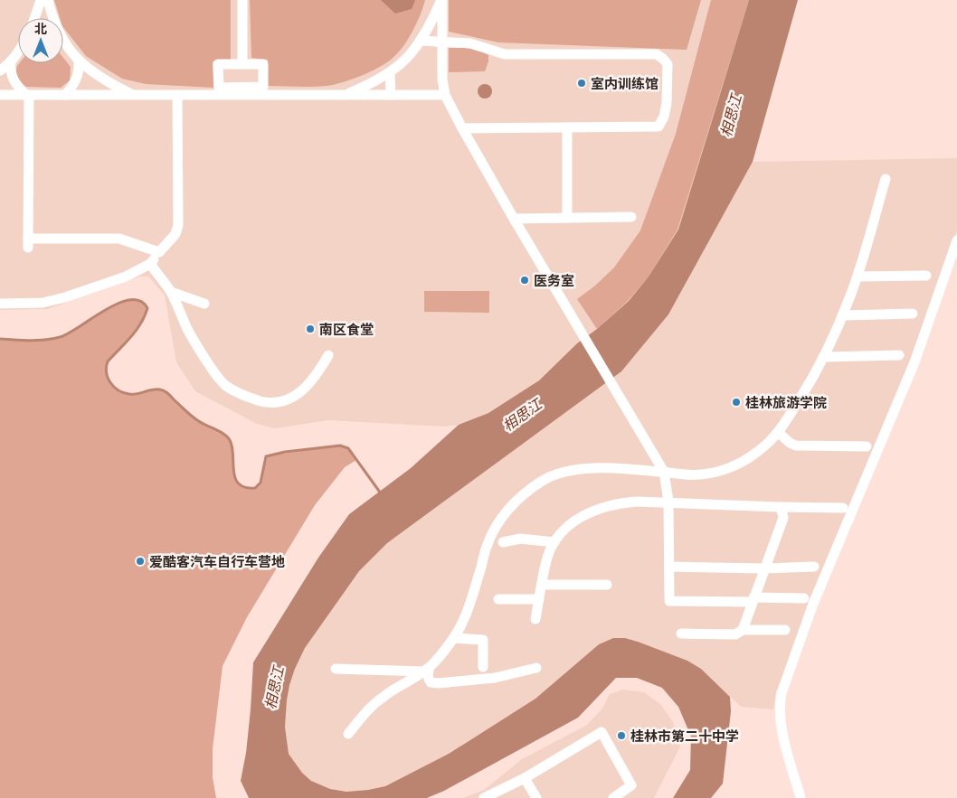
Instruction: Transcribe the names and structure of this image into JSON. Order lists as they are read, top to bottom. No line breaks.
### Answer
{"water":["相思江"],"places":["室内训练馆","医务室","南区食堂","桂林旅游学院","爱酷客汽车自行车营地","桂林市第二十中学"],"north":"top"}
